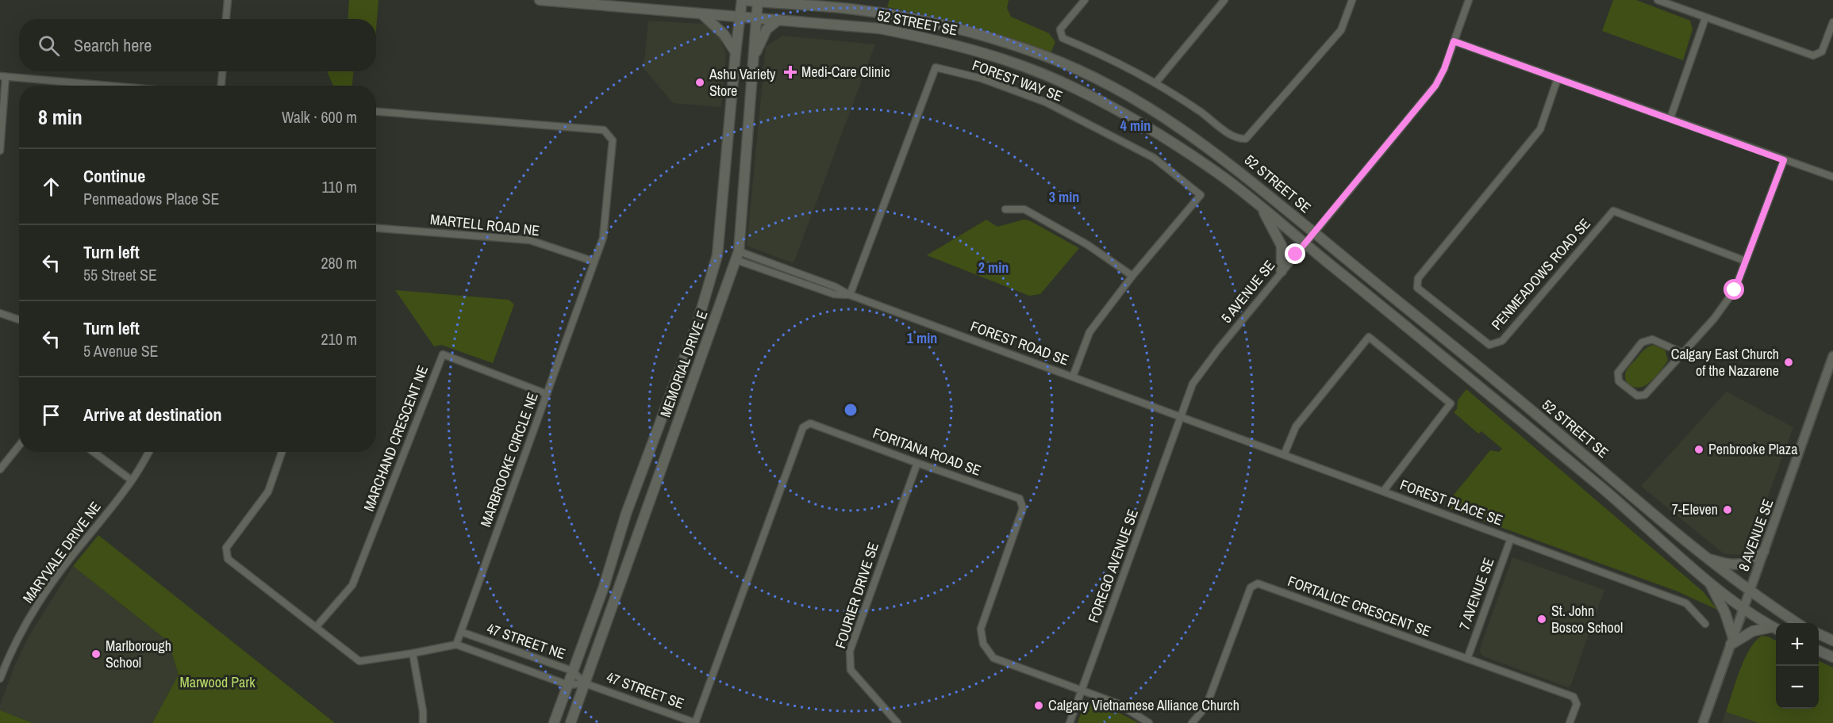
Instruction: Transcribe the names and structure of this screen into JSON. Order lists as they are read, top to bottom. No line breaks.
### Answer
{"streets":{"main road":["52 STREET SE","MEMORIAL DRIVE E"],"street":["FOREST WAY SE","MARTELL ROAD NE","PENMEADOWS ROAD SE","5 AVENUE SE","FOREST ROAD SE","MARCHAND CRESCENT NE","FORITANA ROAD SE","MARBROOKE CIRCLE NE","FOREST PLACE SE","8 AVENUE SE","MARYVALE DRIVE NE","FOREGO AVENUE SE","7 AVENUE SE","FOURIER DRIVE SE","FORTALICE CRESCENT SE","47 STREET NE","47 STREET SE"]},"crossings":[["52 STREET SE","5 AVENUE SE"],["52 STREET SE","MEMORIAL DRIVE E"],["52 STREET SE","8 AVENUE SE"],["FOREST WAY SE","FOREST ROAD SE"],["MARTELL ROAD NE","MARBROOKE CIRCLE NE"],["5 AVENUE SE","FOREST ROAD SE"],["5 AVENUE SE","FOREST PLACE SE"],["5 AVENUE SE","FOREGO AVENUE SE"],["FOREST ROAD SE","MEMORIAL DRIVE E"],["FOREST ROAD SE","FOREST PLACE SE"],["FOREST ROAD SE","FOREGO AVENUE SE"],["MEMORIAL DRIVE E","47 STREET NE"],["MEMORIAL DRIVE E","47 STREET SE"],["MARCHAND CRESCENT NE","MARBROOKE CIRCLE NE"],["FORITANA ROAD SE","FOREGO AVENUE SE"],["FORITANA ROAD SE","FOURIER DRIVE SE"],["FORITANA ROAD SE","47 STREET SE"],["MARBROOKE CIRCLE NE","47 STREET NE"],["FOREST PLACE SE","FOREGO AVENUE SE"],["FOREST PLACE SE","7 AVENUE SE"],["7 AVENUE SE","FORTALICE CRESCENT SE"],["47 STREET NE","47 STREET SE"]],"parks":["Marwood Park"],"places":{"health":["Medi-Care Clinic"],"other":["Ashu Variety Store","Calgary East Church of the Nazarene","Penbrooke Plaza","7-Eleven","St. John Bosco School","Marlborough School","Calgary Vietnamese Alliance Church"]},"page":{"search":"Search here","heading":["8 min","Walk · 600 m"],"list":[["Continue","Penmeadows Place SE","110 m"],["Turn left","55 Street SE","280 m"],["Turn left","5 Avenue SE","210 m"],"Arrive at destination"],"map_buttons":["+","−"]},"rings":["4 min","3 min","2 min","1 min"]}
